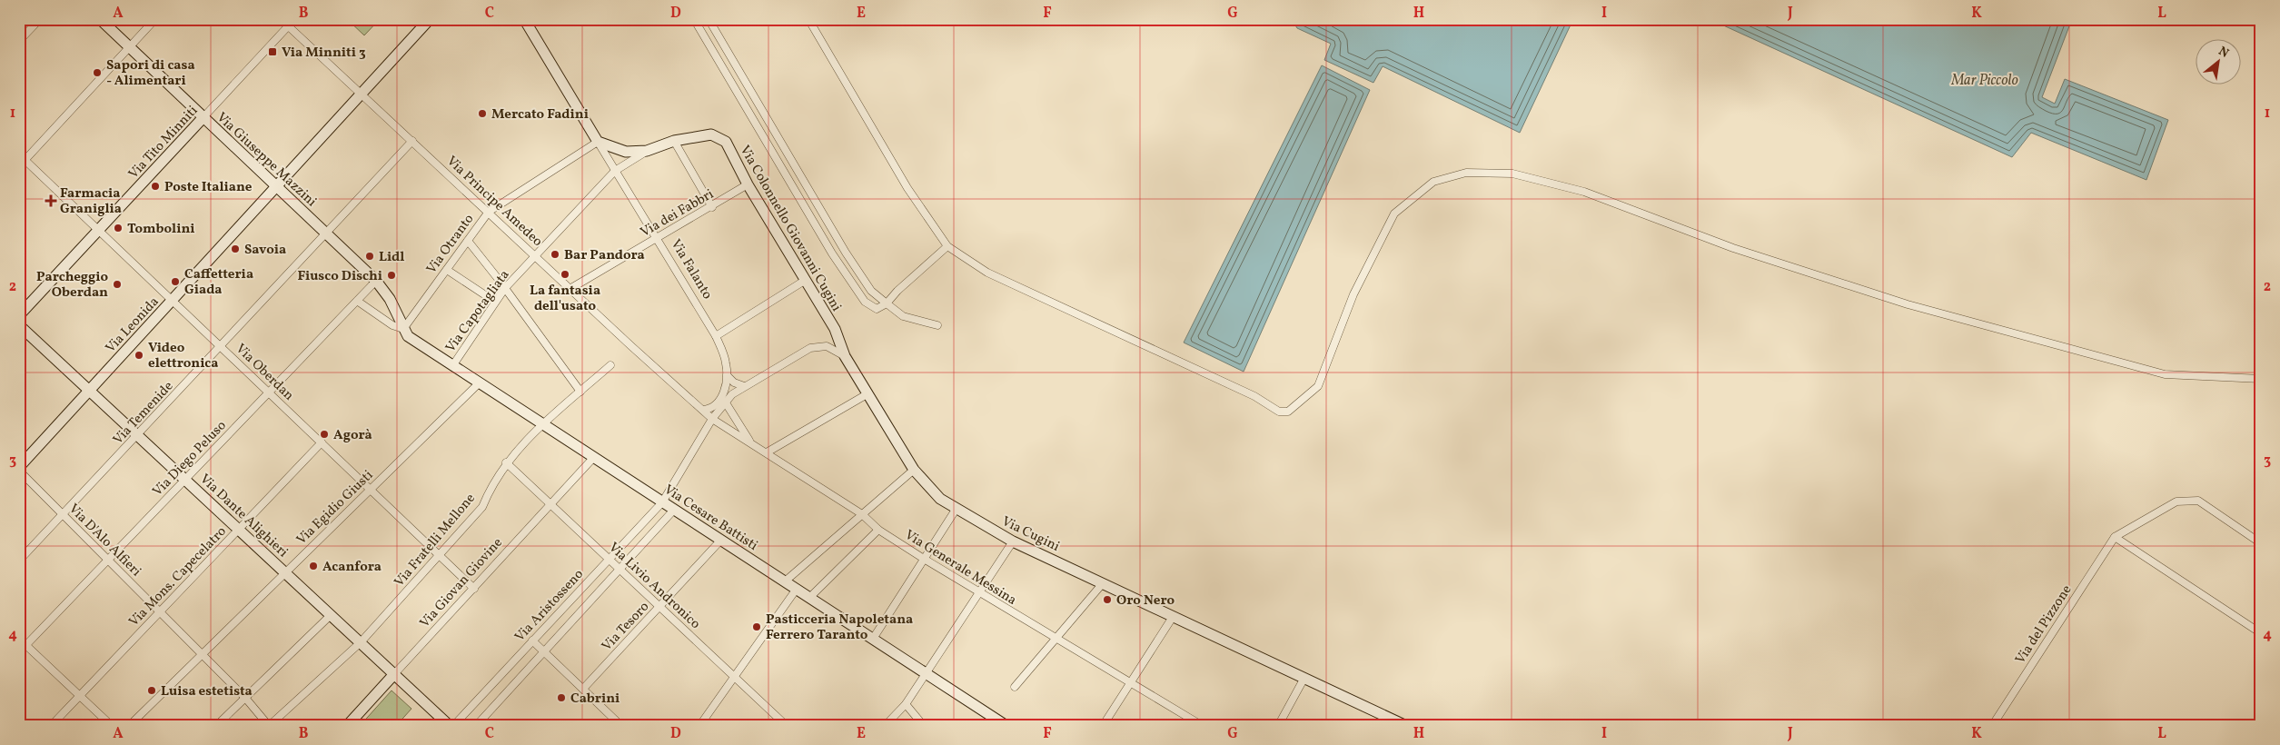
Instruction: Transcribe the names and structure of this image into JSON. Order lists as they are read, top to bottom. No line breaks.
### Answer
{"streets":{"main road":["Via Tito Minniti","Via Giuseppe Mazzini","Via Colonnello Giovanni Cugini","Via Falanto","Via Leonida","Via Dante Alighieri","Via Cesare Battisti","Via Cugini","Via Giovan Giovine"],"street":["Via Principe Amedeo","Via dei Fabbri","Via Otranto","Via Capotagliata","Via Oberdan","Via Temenide","Via Diego Peluso","Via Egidio Giusti","Via D'Alo Alfieri","Via Fratelli Mellone","Via Generale Messina","Via Mons. Capecelatro","Via Livio Andronico","Via Aristosseno","Via del Pizzone","Via Tesoro"]},"crossings":[["Via Tito Minniti","Via Giuseppe Mazzini"],["Via Tito Minniti","Via Principe Amedeo"],["Via Tito Minniti","Via Oberdan"],["Via Giuseppe Mazzini","Via Otranto"],["Via Giuseppe Mazzini","Via Leonida"],["Via Giuseppe Mazzini","Via Temenide"],["Via Giuseppe Mazzini","Via Diego Peluso"],["Via Giuseppe Mazzini","Via Cesare Battisti"],["Via Principe Amedeo","Via dei Fabbri"],["Via Principe Amedeo","Via Otranto"],["Via Principe Amedeo","Via Falanto"],["Via Principe Amedeo","Via Capotagliata"],["Via Principe Amedeo","Via Leonida"],["Via Principe Amedeo","Via Temenide"],["Via Principe Amedeo","Via Generale Messina"],["Via dei Fabbri","Via Colonnello Giovanni Cugini"],["Via dei Fabbri","Via Falanto"],["Via Colonnello Giovanni Cugini","Via Capotagliata"],["Via Colonnello Giovanni Cugini","Via Cugini"],["Via Otranto","Via Falanto"],["Via Otranto","Via Cesare Battisti"],["Via Falanto","Via Capotagliata"],["Via Capotagliata","Via Cesare Battisti"],["Via Leonida","Via Oberdan"],["Via Leonida","Via Dante Alighieri"],["Via Oberdan","Via Temenide"],["Via Oberdan","Via Diego Peluso"],["Via Oberdan","Via Egidio Giusti"],["Via Oberdan","Via Fratelli Mellone"],["Via Oberdan","Via Mons. Capecelatro"],["Via Oberdan","Via Giovan Giovine"],["Via Temenide","Via Dante Alighieri"],["Via Temenide","Via D'Alo Alfieri"],["Via Diego Peluso","Via Dante Alighieri"],["Via Diego Peluso","Via D'Alo Alfieri"],["Via Egidio Giusti","Via Dante Alighieri"],["Via Egidio Giusti","Via Cesare Battisti"],["Via Egidio Giusti","Via D'Alo Alfieri"],["Via Dante Alighieri","Via Fratelli Mellone"],["Via Dante Alighieri","Via Mons. Capecelatro"],["Via Dante Alighieri","Via Giovan Giovine"],["Via Cesare Battisti","Via Fratelli Mellone"],["Via Cesare Battisti","Via Giovan Giovine"],["Via Cesare Battisti","Via Aristosseno"],["Via Cesare Battisti","Via Tesoro"],["Via D'Alo Alfieri","Via Fratelli Mellone"],["Via D'Alo Alfieri","Via Mons. Capecelatro"],["Via Fratelli Mellone","Via Livio Andronico"],["Via Giovan Giovine","Via Livio Andronico"],["Via Livio Andronico","Via Aristosseno"],["Via Livio Andronico","Via Tesoro"]],"water":["Mar Piccolo"],"places":{"transit":["Via Minniti 3"],"other":["Sapori di casa - Alimentari","Mercato Fadini","Poste Italiane","Tombolini","Savoia","Bar Pandora","Lidl","La fantasia dell'usato","Fiusco Dischi","Caffetteria Giada","Parcheggio Oberdan","Video elettronica","Agorà","Acanfora","Oro Nero","Pasticceria Napoletana Ferrero Taranto","Luisa estetista","Cabrini"],"health":["Farmacia Graniglia"]},"north":"top right","grid":{"columns":["A","B","C","D","E","F","G","H","I","J","K","L"],"rows":["1","2","3","4"]}}
